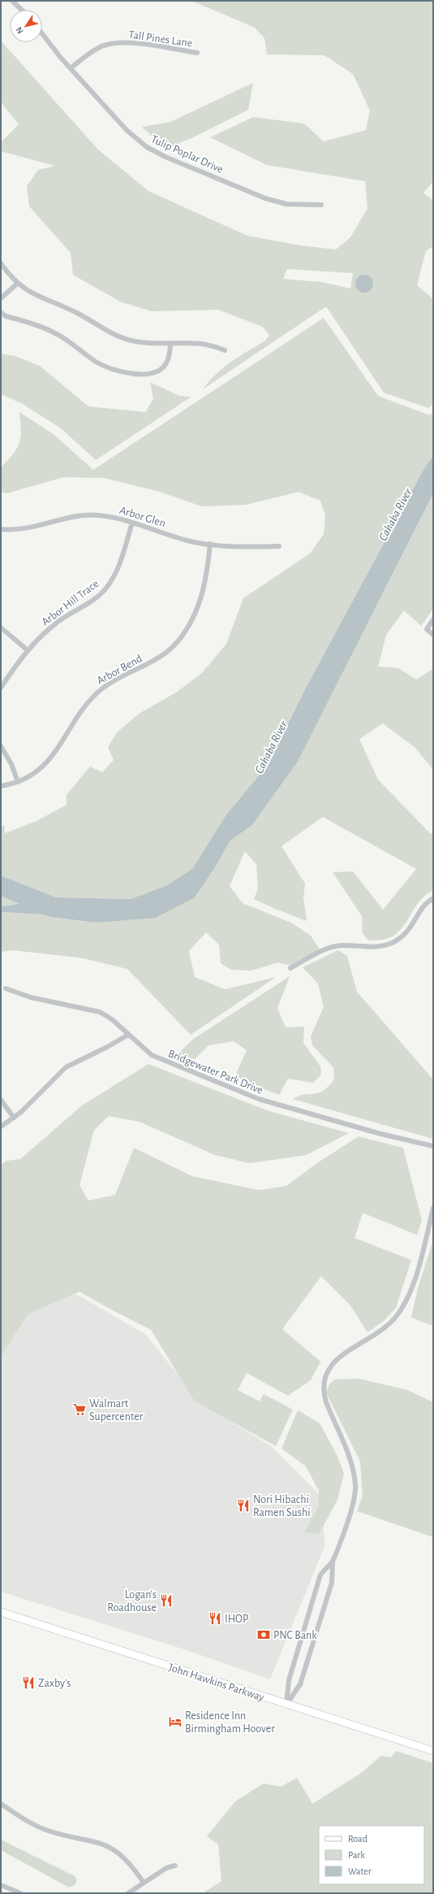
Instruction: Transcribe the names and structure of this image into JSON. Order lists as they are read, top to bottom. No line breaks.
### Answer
{"streets":{"main road":["John Hawkins Parkway"],"street":["Tall Pines Lane","Tulip Poplar Drive","Arbor Glen","Arbor Hill Trace","Arbor Bend","Bridgewater Park Drive"]},"crossings":[["Tall Pines Lane","Tulip Poplar Drive"],["Arbor Glen","Arbor Hill Trace"],["Arbor Glen","Arbor Bend"]],"water":["Cahaba River"],"places":{"supermarket":["Walmart Supercenter"],"restaurant":["Nori Hibachi Ramen Sushi","Logan's Roadhouse","IHOP","Zaxby's"],"bank":["PNC Bank"],"hotel":["Residence Inn Birmingham Hoover"]},"legend":["Road","Park","Water"],"north":"bottom left"}
